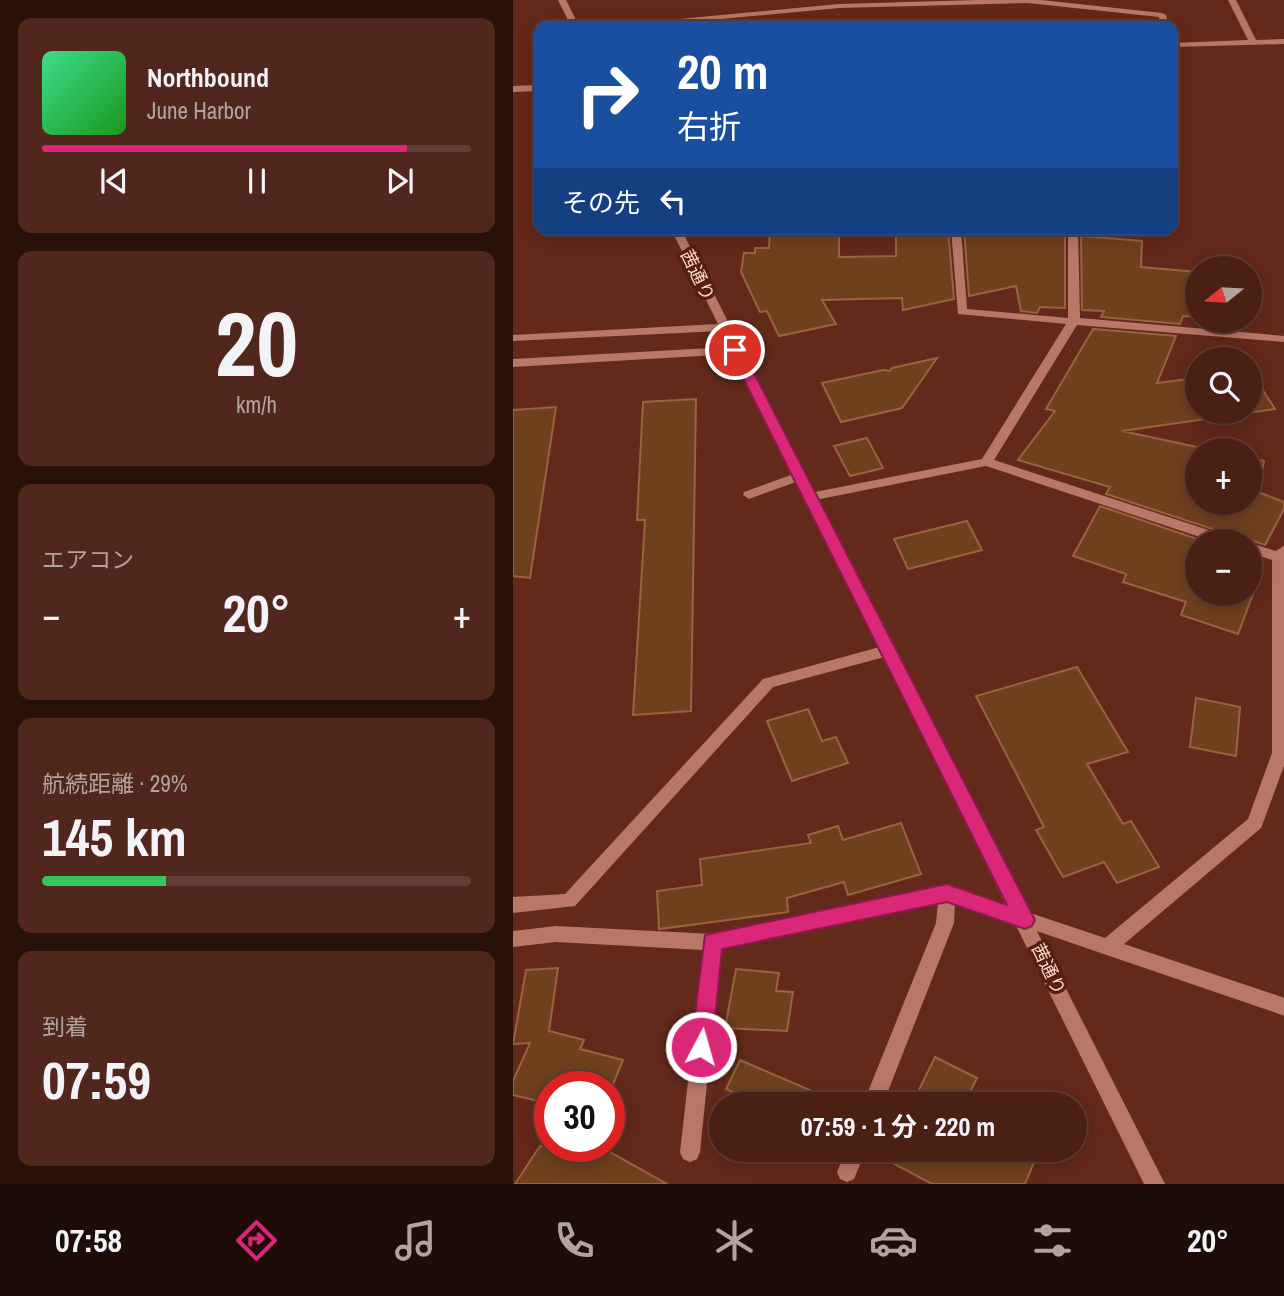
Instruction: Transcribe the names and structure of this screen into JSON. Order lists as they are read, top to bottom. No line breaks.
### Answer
{"streets":{"street":["茜通り"]},"north":"left","page":{"turn":["20 m","右折"],"song":["Northbound","June Harbor"],"then":"その先","tile":[["20","km/h"],"エアコン",["航続距離 · 29%","145 km"],["到着","07:59"]],"map_buttons":["+","−"],"heat":["−","20°","+"],"limit":"30","trip":"07:59 · 1 分 · 220 m","tabs":["07:58","20°"]}}
